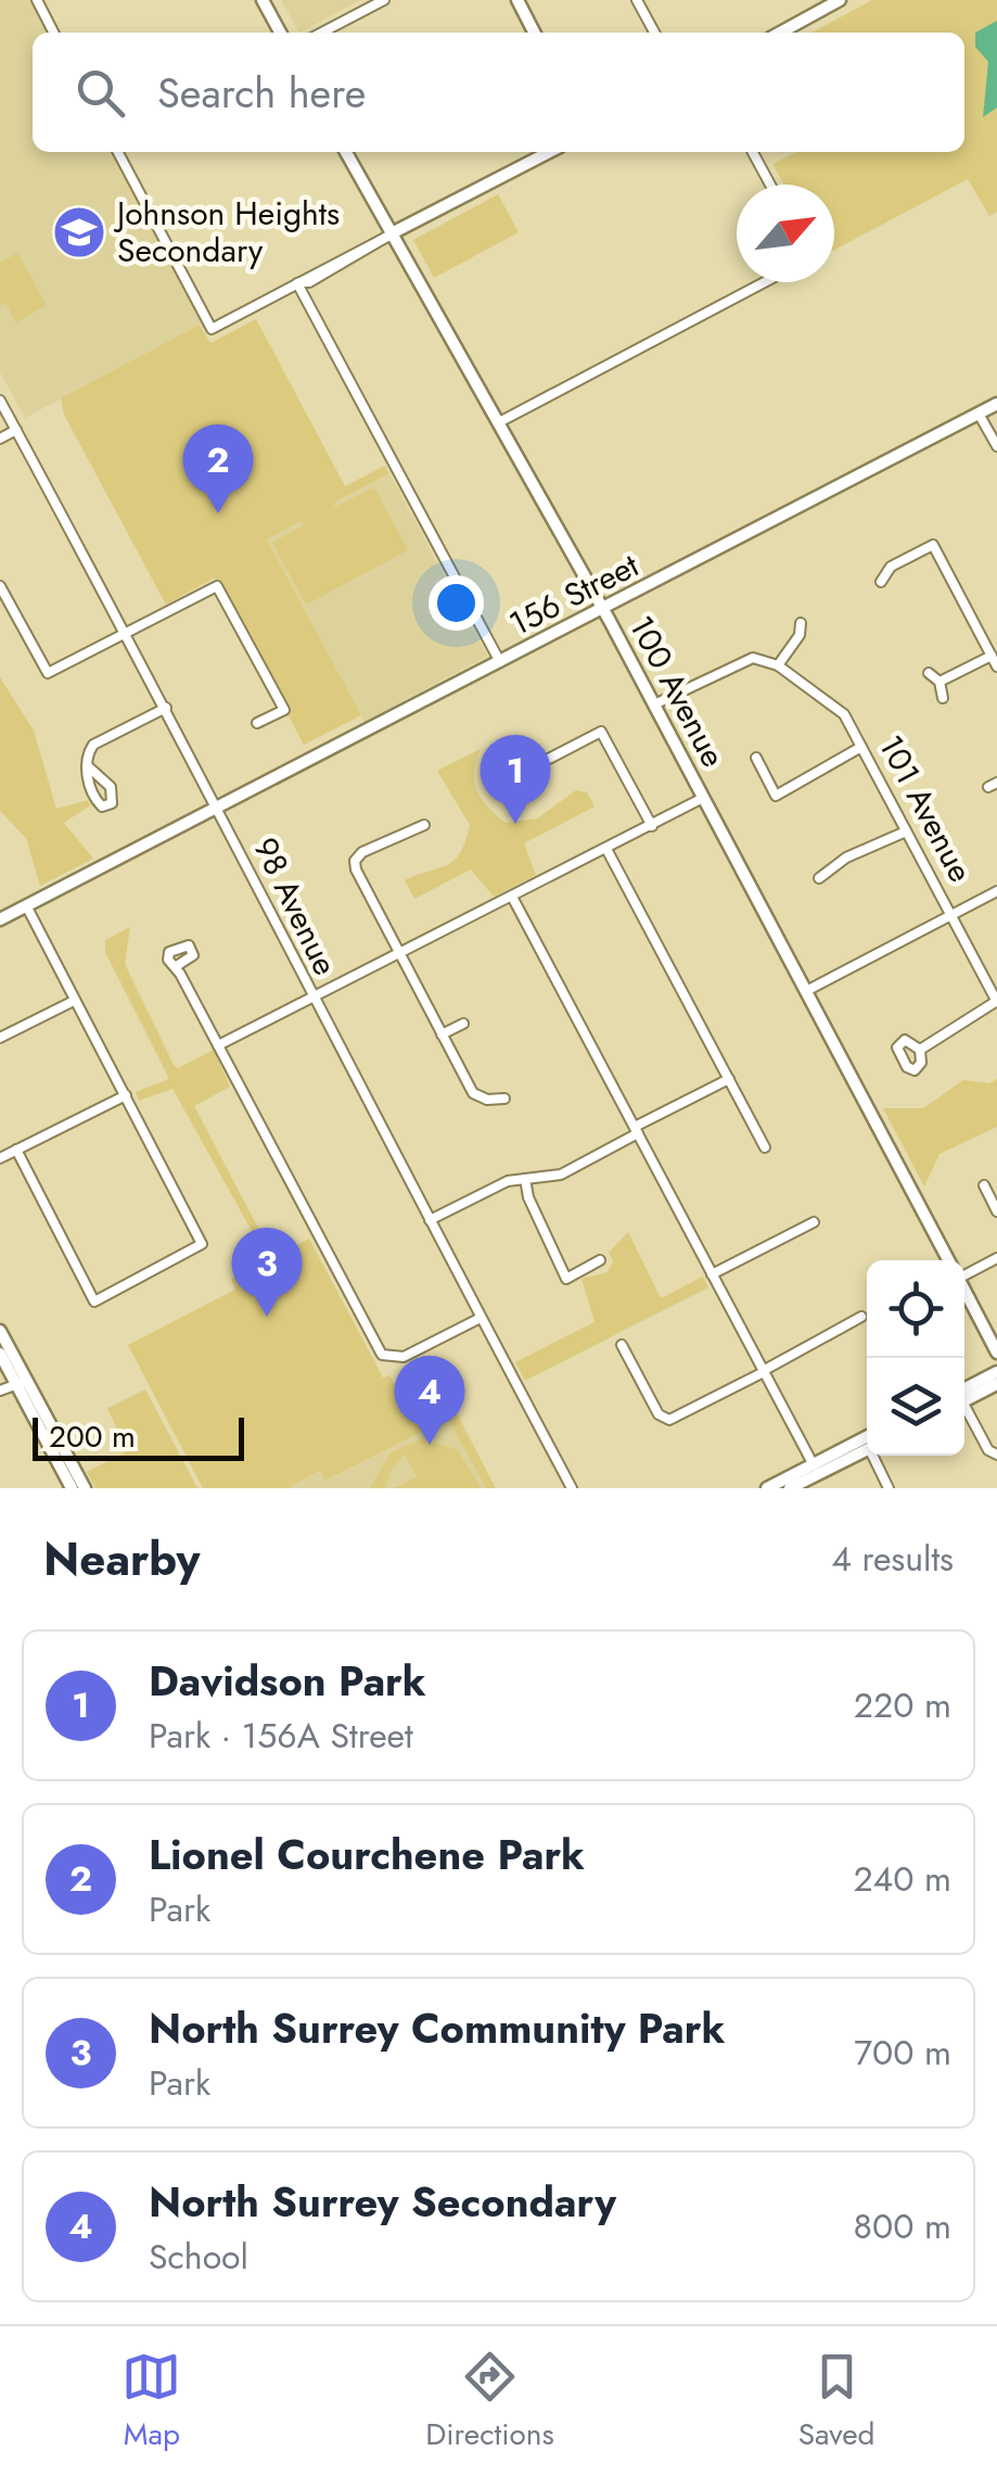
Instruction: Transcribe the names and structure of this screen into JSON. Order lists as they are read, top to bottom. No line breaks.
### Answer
{"streets":{"main road":["156 Street","100 Avenue"],"street":["101 Avenue","98 Avenue"]},"crossings":[["156 Street","100 Avenue"],["156 Street","98 Avenue"]],"places":{"school or university":["Johnson Heights Secondary"]},"scale_bar":"200 m","north":"top right","page":{"search":"Search here","pins":["2","1","3","4"],"scale":"200 m","heading":["Nearby","4 results"],"list":[{"mark":"1","name":"Davidson Park","note":"Park · 156A Street","value":"220 m"},{"mark":"2","name":"Lionel Courchene Park","note":"Park","value":"240 m"},{"mark":"3","name":"North Surrey Community Park","note":"Park","value":"700 m"},{"mark":"4","name":"North Surrey Secondary","note":"School","value":"800 m"}],"nav":["Map","Directions","Saved"]}}
